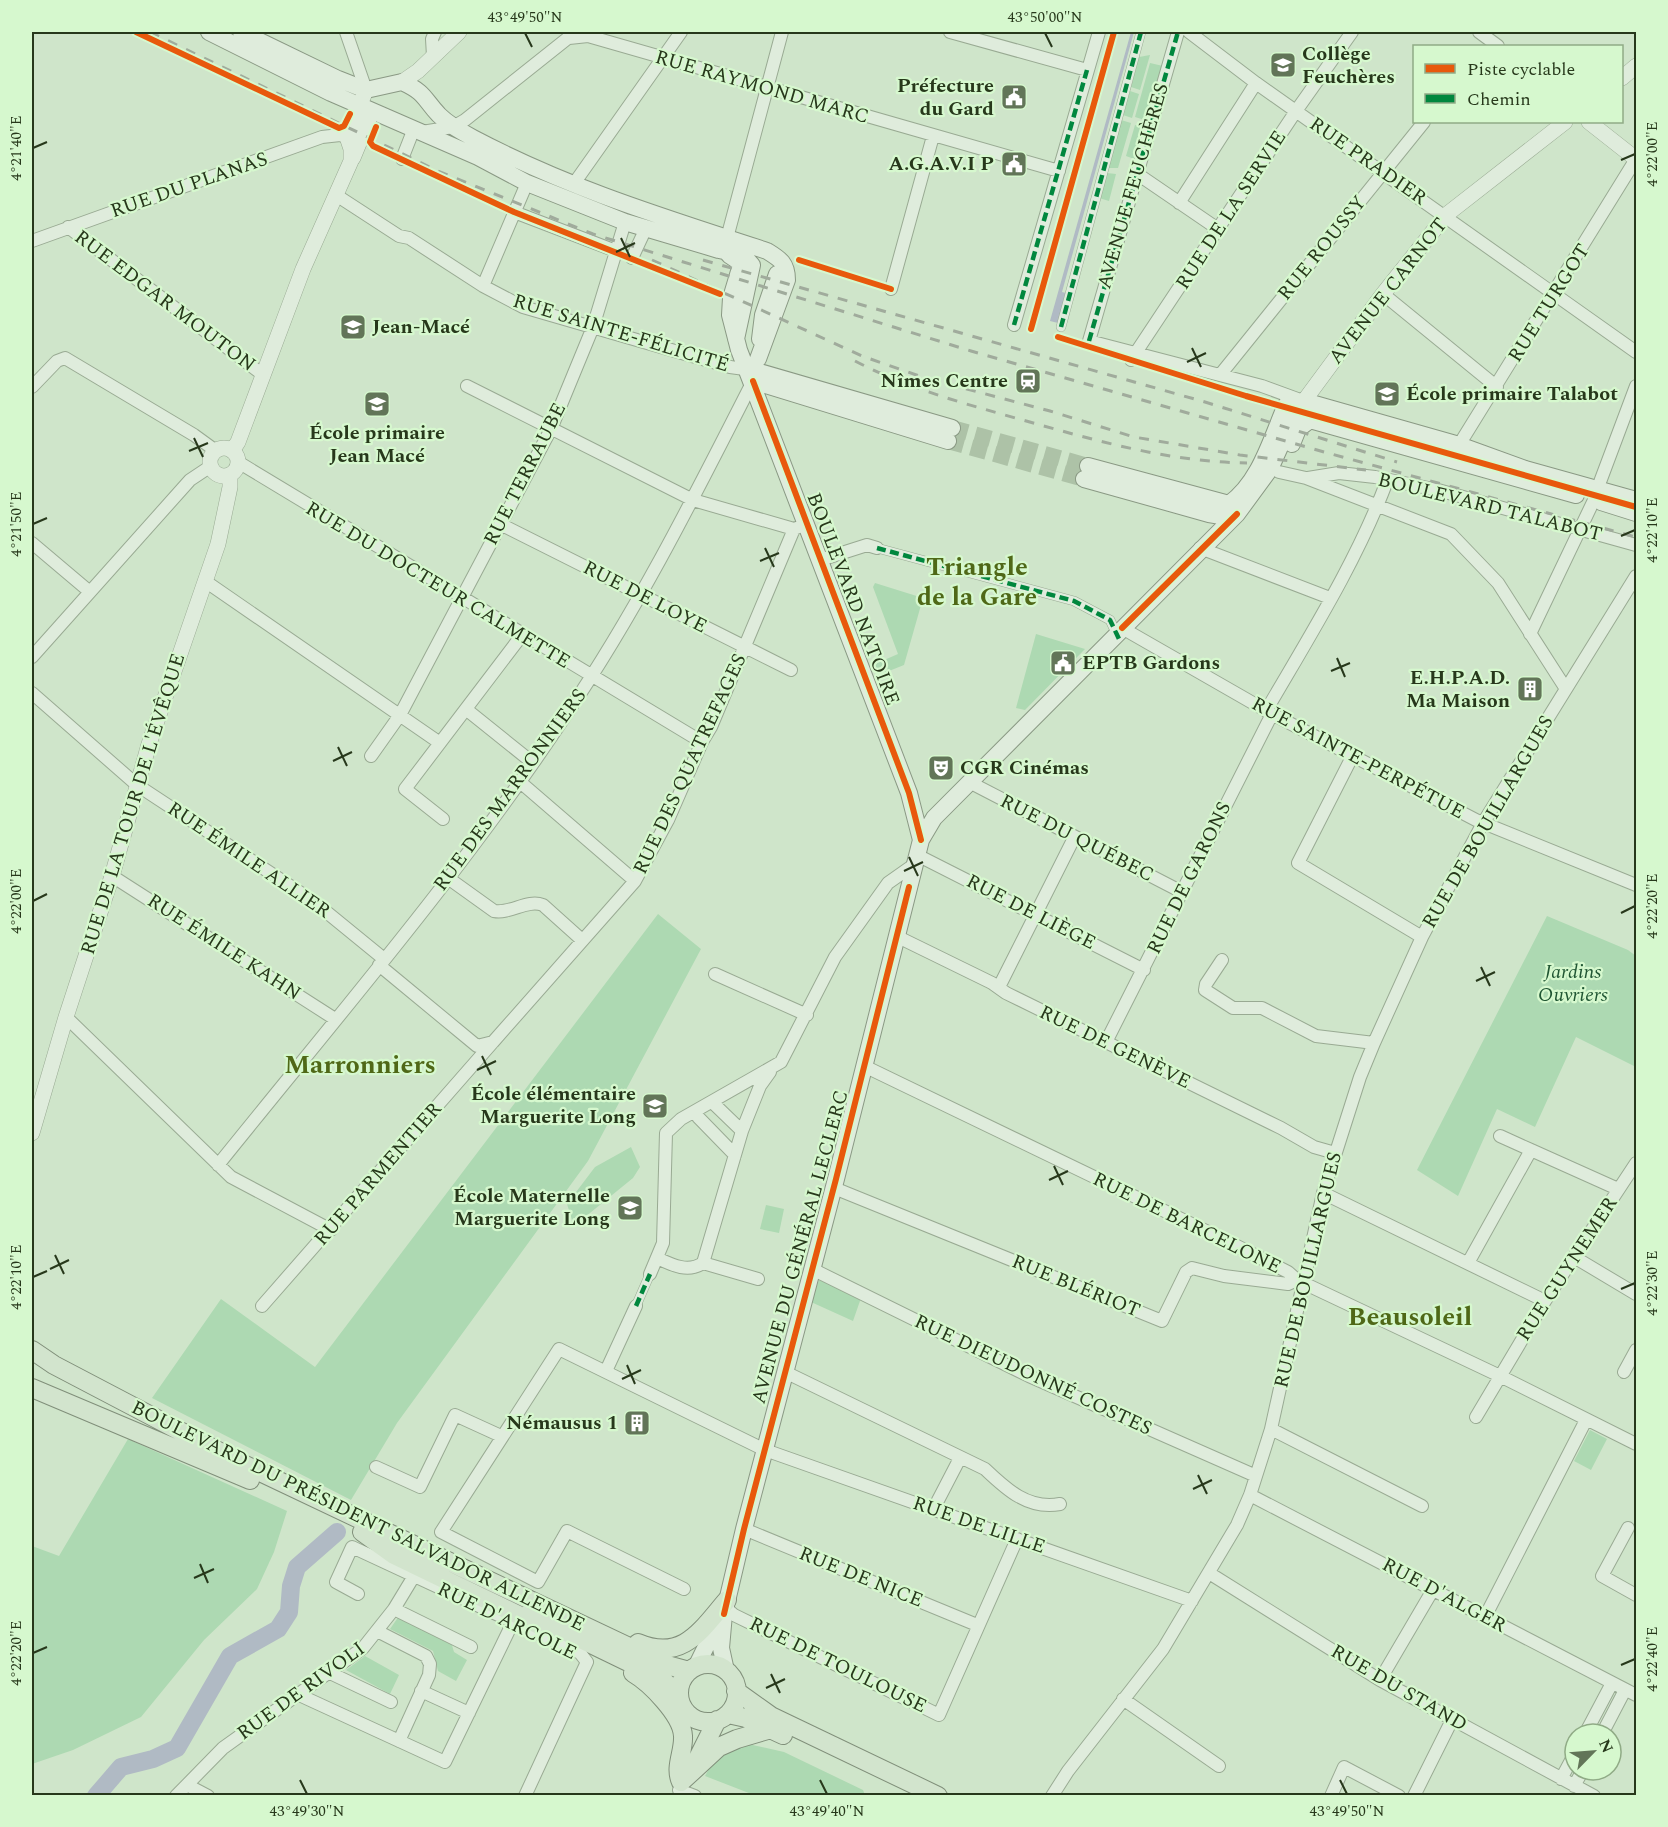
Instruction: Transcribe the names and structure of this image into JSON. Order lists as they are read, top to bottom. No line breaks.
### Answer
{"streets":{"main road":["BOULEVARD TALABOT","BOULEVARD NATOIRE","AVENUE DU GÉNÉRAL LECLERC","BOULEVARD DU PRÉSIDENT SALVADOR ALLENDE"],"street":["RUE RAYMOND MARC","RUE PRADIER","RUE DU PLANAS","AVENUE FEUCHÈRES","RUE DE LA SERVIE","RUE ROUSSY","AVENUE CARNOT","RUE EDGAR MOUTON","RUE TURGOT","RUE SAINTE-FÉLICITÉ","RUE TERRAUBE","RUE DU DOCTEUR CALMETTE","RUE DE LOYE","RUE SAINTE-PERPÉTUE","RUE DES QUATREFAGES","RUE DES MARRONNIERS","RUE DE LA TOUR DE L'ÉVÊQUE","RUE DE BOUILLARGUES","RUE DU QUÉBEC","RUE ÉMILE ALLIER","RUE DE GARONS","RUE DE LIÈGE","RUE ÉMILE KAHN","RUE DE GENÈVE","RUE PARMENTIER","RUE DE BARCELONE","RUE GUYNEMER","RUE BLÉRIOT","RUE DIEUDONNÉ COSTES","RUE DE LILLE","RUE DE NICE","RUE D'ALGER","RUE D'ARCOLE","RUE DE TOULOUSE","RUE DU STAND","RUE DE RIVOLI"]},"crossings":[["RUE PRADIER","RUE DE LA SERVIE"],["RUE PRADIER","RUE ROUSSY"],["RUE PRADIER","AVENUE CARNOT"],["RUE PRADIER","RUE TURGOT"],["RUE DU PLANAS","RUE EDGAR MOUTON"],["AVENUE FEUCHÈRES","BOULEVARD TALABOT"],["RUE DE LA SERVIE","BOULEVARD TALABOT"],["RUE ROUSSY","BOULEVARD TALABOT"],["AVENUE CARNOT","BOULEVARD TALABOT"],["AVENUE CARNOT","AVENUE DU GÉNÉRAL LECLERC"],["RUE EDGAR MOUTON","RUE DE LA TOUR DE L'ÉVÊQUE"],["RUE TURGOT","BOULEVARD TALABOT"],["RUE SAINTE-FÉLICITÉ","RUE TERRAUBE"],["RUE SAINTE-FÉLICITÉ","BOULEVARD NATOIRE"],["RUE SAINTE-FÉLICITÉ","RUE DES MARRONNIERS"],["RUE SAINTE-FÉLICITÉ","RUE DE LA TOUR DE L'ÉVÊQUE"],["RUE TERRAUBE","RUE DU DOCTEUR CALMETTE"],["RUE TERRAUBE","RUE DE LOYE"],["BOULEVARD TALABOT","RUE DE GARONS"],["BOULEVARD TALABOT","AVENUE DU GÉNÉRAL LECLERC"],["RUE DU DOCTEUR CALMETTE","RUE DES QUATREFAGES"],["RUE DU DOCTEUR CALMETTE","RUE DES MARRONNIERS"],["RUE DU DOCTEUR CALMETTE","RUE DE LA TOUR DE L'ÉVÊQUE"],["RUE DE LOYE","RUE DES QUATREFAGES"],["RUE DE LOYE","RUE DES MARRONNIERS"],["BOULEVARD NATOIRE","RUE DES QUATREFAGES"],["BOULEVARD NATOIRE","RUE DES MARRONNIERS"],["BOULEVARD NATOIRE","RUE DE LIÈGE"],["BOULEVARD NATOIRE","AVENUE DU GÉNÉRAL LECLERC"],["RUE SAINTE-PERPÉTUE","RUE DE BOUILLARGUES"],["RUE SAINTE-PERPÉTUE","RUE DE GARONS"],["RUE SAINTE-PERPÉTUE","AVENUE DU GÉNÉRAL LECLERC"],["RUE DES QUATREFAGES","RUE PARMENTIER"],["RUE DES MARRONNIERS","RUE ÉMILE ALLIER"],["RUE DES MARRONNIERS","RUE ÉMILE KAHN"],["RUE DE LA TOUR DE L'ÉVÊQUE","RUE ÉMILE ALLIER"],["RUE DE LA TOUR DE L'ÉVÊQUE","RUE ÉMILE KAHN"],["RUE DE BOUILLARGUES","RUE DE GENÈVE"],["RUE DE BOUILLARGUES","RUE DE BARCELONE"],["RUE DE BOUILLARGUES","RUE BLÉRIOT"],["RUE DE BOUILLARGUES","RUE DIEUDONNÉ COSTES"],["RUE DE BOUILLARGUES","RUE DE LILLE"],["RUE DE BOUILLARGUES","RUE D'ALGER"],["RUE DE BOUILLARGUES","RUE DU STAND"],["RUE DU QUÉBEC","RUE DE GARONS"],["RUE DU QUÉBEC","AVENUE DU GÉNÉRAL LECLERC"],["RUE DE GARONS","RUE DE LIÈGE"],["RUE DE GARONS","RUE DE GENÈVE"],["RUE DE LIÈGE","AVENUE DU GÉNÉRAL LECLERC"],["RUE DE GENÈVE","AVENUE DU GÉNÉRAL LECLERC"],["RUE DE BARCELONE","AVENUE DU GÉNÉRAL LECLERC"],["RUE DE BARCELONE","RUE GUYNEMER"],["RUE DE BARCELONE","RUE BLÉRIOT"],["AVENUE DU GÉNÉRAL LECLERC","RUE BLÉRIOT"],["AVENUE DU GÉNÉRAL LECLERC","RUE DIEUDONNÉ COSTES"],["AVENUE DU GÉNÉRAL LECLERC","BOULEVARD DU PRÉSIDENT SALVADOR ALLENDE"],["AVENUE DU GÉNÉRAL LECLERC","RUE DE LILLE"],["AVENUE DU GÉNÉRAL LECLERC","RUE DE NICE"],["AVENUE DU GÉNÉRAL LECLERC","RUE DE TOULOUSE"],["RUE DE LILLE","RUE DE TOULOUSE"],["RUE DE NICE","RUE DE TOULOUSE"],["RUE D'ARCOLE","RUE DE RIVOLI"]],"districts":["Triangle de la Gare","Marronniers","Beausoleil"],"parks":["Jardins Ouvriers"],"places":{"school or university":["Collège Feuchères","Jean-Macé","École primaire Talabot","École primaire Jean Macé","École élémentaire Marguerite Long","École Maternelle Marguerite Long"],"public building":["Préfecture du Gard","A.G.A.V.I P","EPTB Gardons"],"station":["Nîmes Centre"],"building":["E.H.P.A.D. Ma Maison","Némausus 1"],"theatre":["CGR Cinémas"]},"legend":["Piste cyclable","Chemin"],"north":"top right","coordinates":["43°49'50\"N","43°50'00\"N","4°21'40\"E","4°22'00\"E","4°21'50\"E","4°22'10\"E","4°22'20\"E","4°22'30\"E","4°22'40\"E","43°49'30\"N","43°49'40\"N"]}
